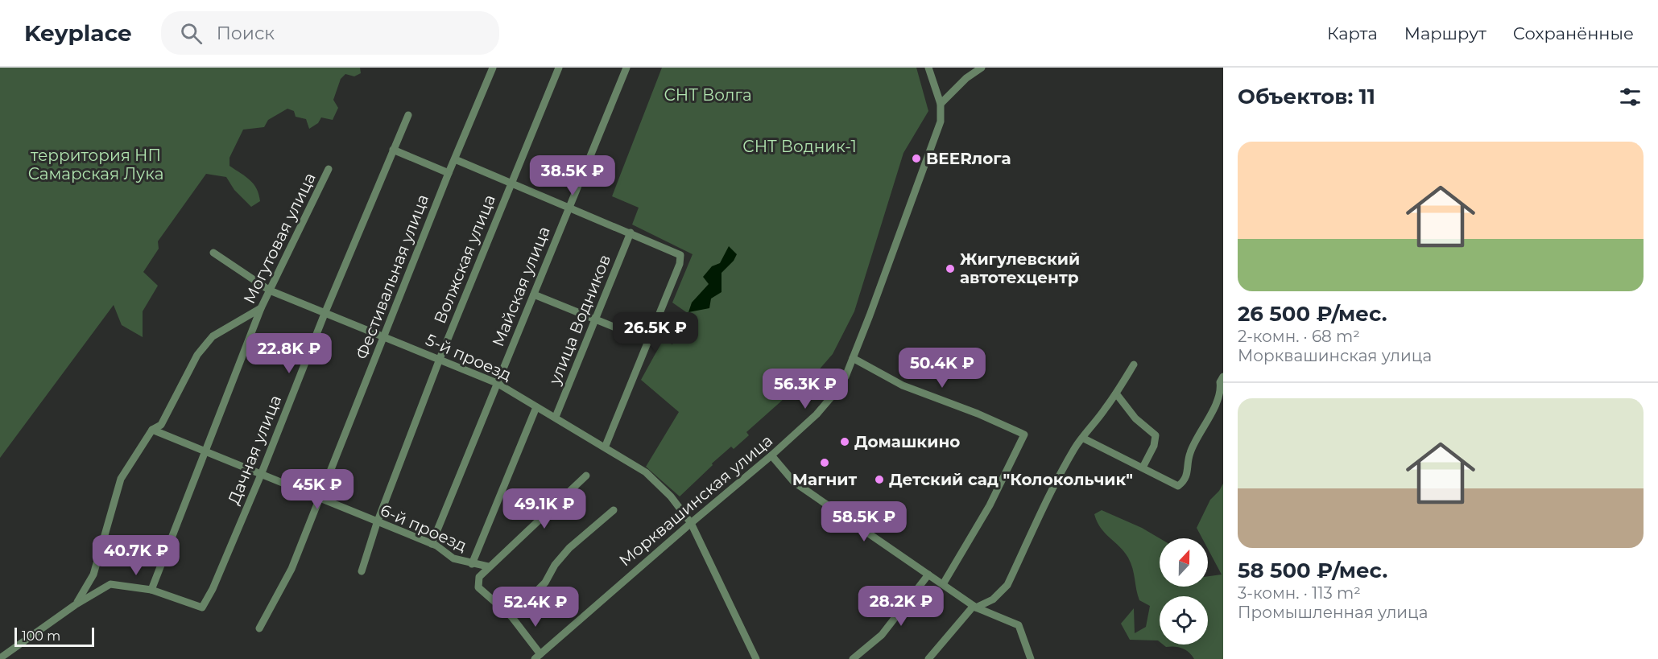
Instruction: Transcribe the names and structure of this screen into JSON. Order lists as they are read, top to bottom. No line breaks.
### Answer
{"streets":{"street":["Могутовая улица","Волжская улица","Фестивальная улица","Майская улица","улица Водников","5-й проезд","Дачная улица","Морквашинская улица","6-й проезд"]},"crossings":[["Могутовая улица","5-й проезд"],["Могутовая улица","Дачная улица"],["Могутовая улица","6-й проезд"],["Волжская улица","5-й проезд"],["Волжская улица","6-й проезд"],["Фестивальная улица","5-й проезд"],["Фестивальная улица","6-й проезд"],["Майская улица","5-й проезд"],["Майская улица","6-й проезд"],["улица Водников","5-й проезд"],["5-й проезд","Дачная улица"],["5-й проезд","Морквашинская улица"],["Дачная улица","6-й проезд"]],"parks":["СНТ Волга","СНТ Водник-1","территория НП Самарская Лука"],"places":["BEERлога","Жигулевский автотехцентр","Домашкино","Магнит","Детский сад \"Колокольчик\""],"scale_bar":"100 m","north":"top","page":{"header":"Keyplace","search":"Поиск","nav":["Карта","Маршрут","Сохранённые"],"heading":"Объектов: 11","list":[{"name":"26 500 ₽/мес.","note":"2-комн. · 68 m² · Морквашинская улица"},{"name":"58 500 ₽/мес.","note":"3-комн. · 113 m² · Промышленная улица"}],"price":["38.5K ₽","26.5K ₽","22.8K ₽","50.4K ₽","56.3K ₽","45K ₽","49.1K ₽","58.5K ₽","40.7K ₽","28.2K ₽","52.4K ₽"],"scale":"100 m"}}
